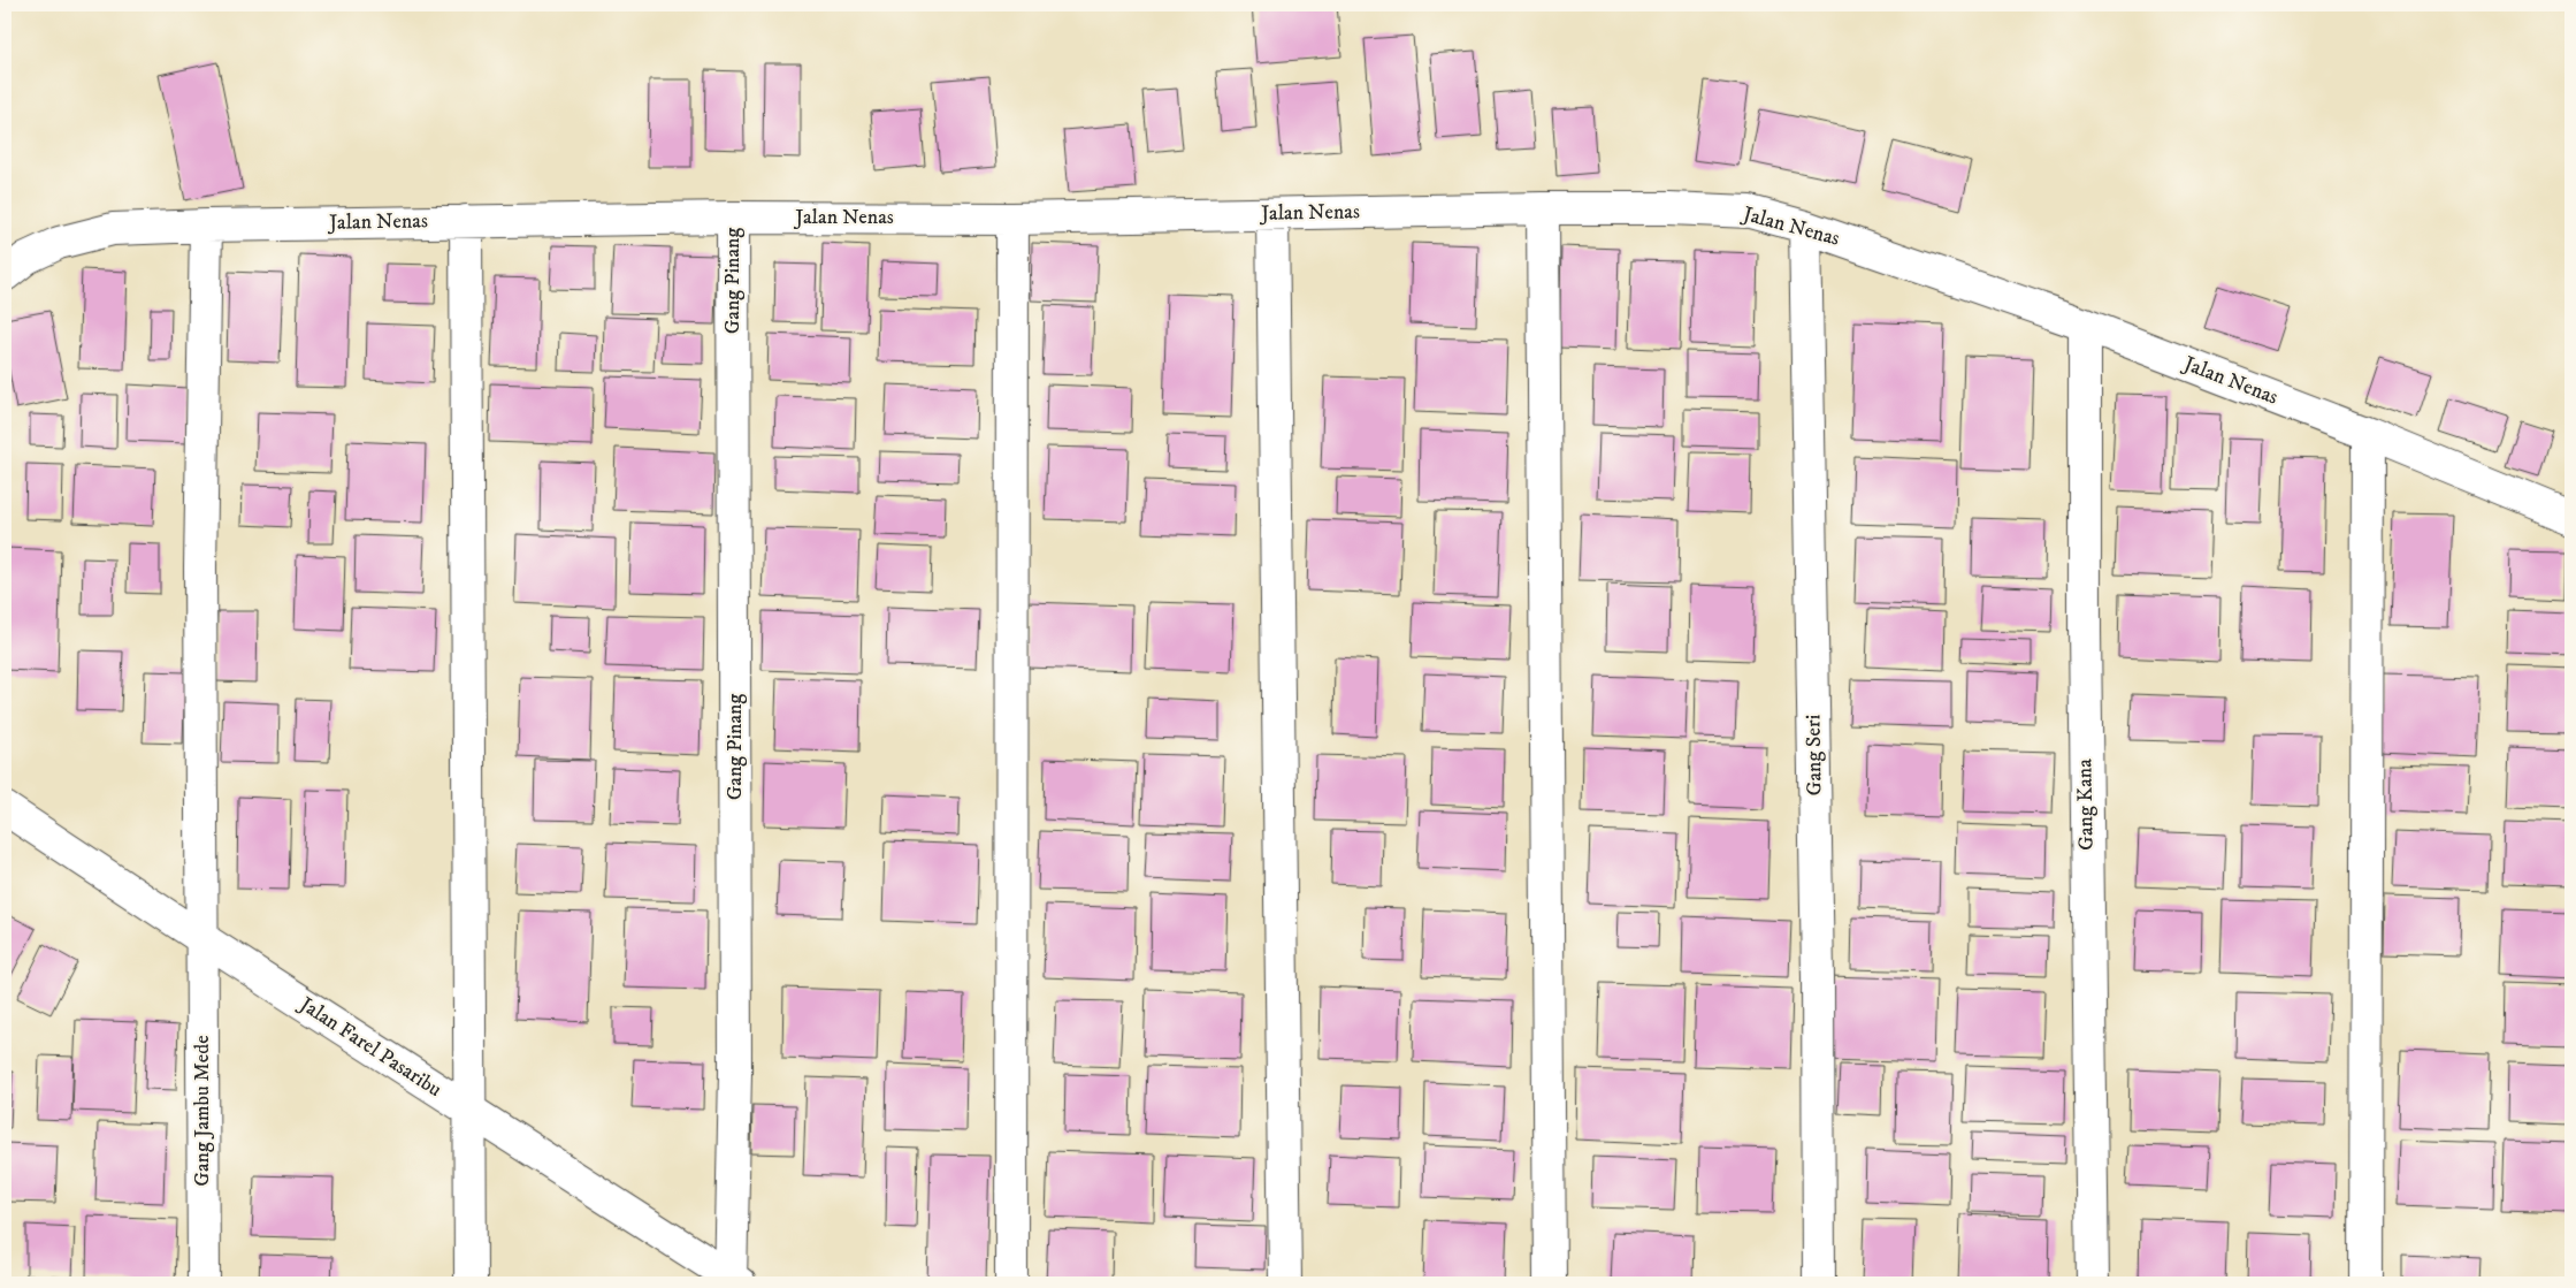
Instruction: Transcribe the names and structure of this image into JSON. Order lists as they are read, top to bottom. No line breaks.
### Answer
{"streets":{"street":["Jalan Nenas","Gang Pinang","Gang Seri","Gang Kana","Jalan Farel Pasaribu","Gang Jambu Mede"]},"crossings":[["Jalan Nenas","Gang Pinang"],["Jalan Nenas","Gang Seri"],["Jalan Nenas","Gang Kana"],["Jalan Nenas","Gang Jambu Mede"],["Gang Pinang","Jalan Farel Pasaribu"],["Jalan Farel Pasaribu","Gang Jambu Mede"]]}
